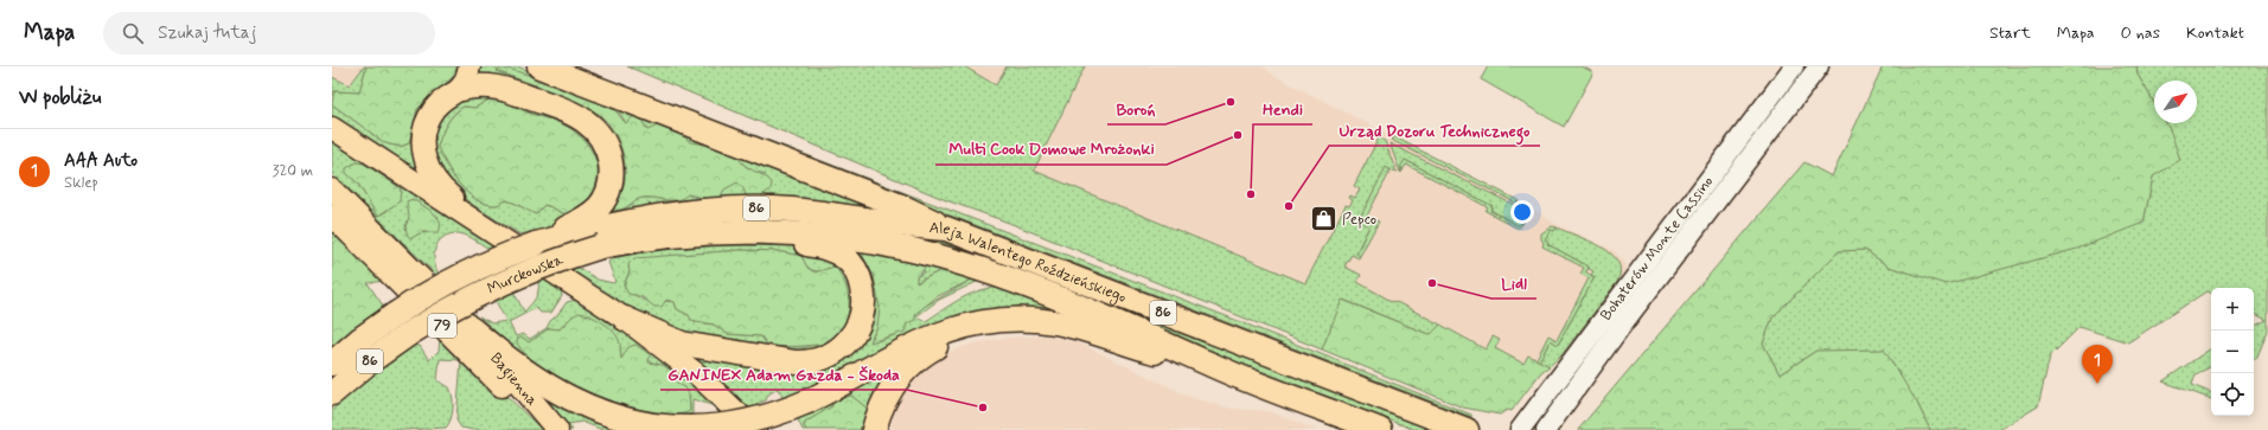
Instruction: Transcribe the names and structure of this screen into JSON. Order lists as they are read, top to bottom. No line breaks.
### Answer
{"streets":{"highway":["86","Aleja Walentego Roździeńskiego","Murckowska"],"main road":["79","Bagienna"],"street":["Bohaterów Monte Cassino"]},"crossings":[["Aleja Walentego Roździeńskiego","Murckowska"],["79","Bagienna"]],"places":{"other":["Boroń","Multi Cook Domowe Mrożonki","Hendi","Urząd Dozoru Technicznego","Lidl","GANINEX Adam Gazda - Škoda"],"shop":["Pepco"]},"north":"top right","page":{"header":"Mapa","search":"Szukaj tutaj","nav":["Start","Mapa","O nas","Kontakt"],"heading":"W pobliżu","list":[{"mark":"1","name":"AAA Auto","note":"Sklep","value":"320 m"}],"map_buttons":["+","−"],"pins":"1"}}
